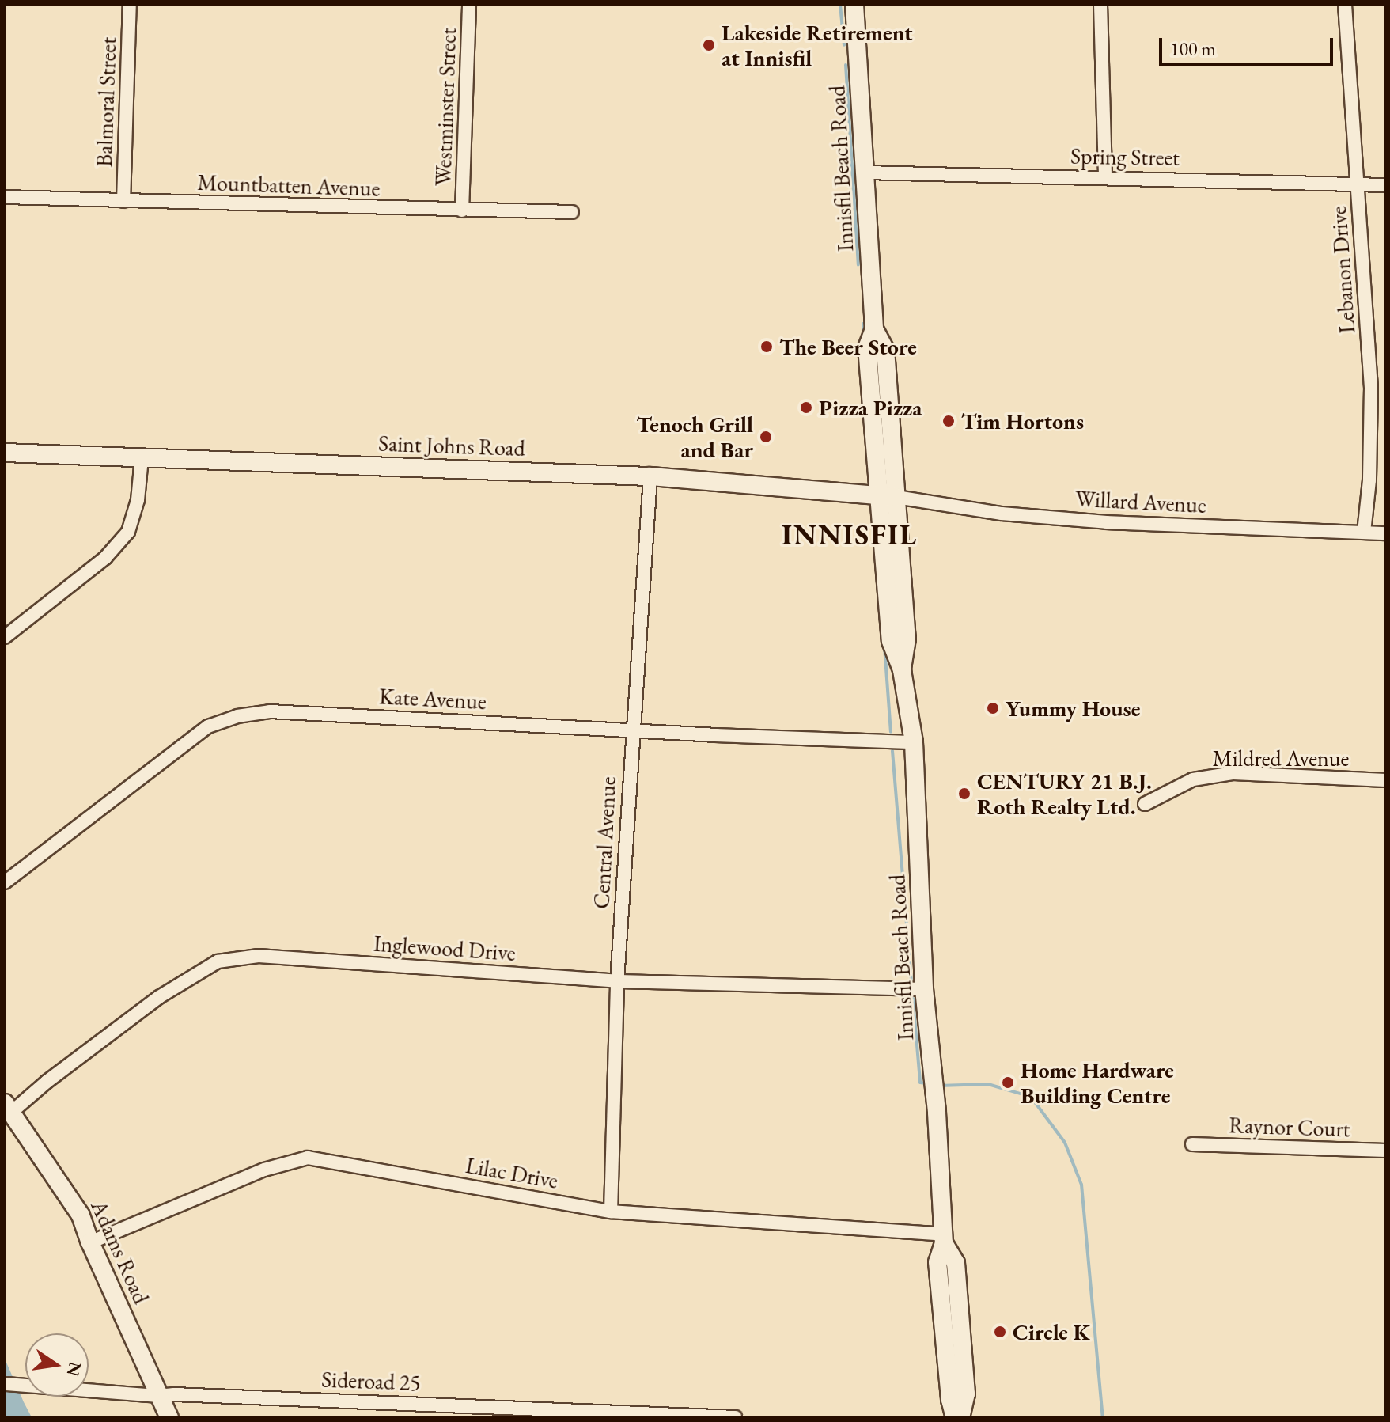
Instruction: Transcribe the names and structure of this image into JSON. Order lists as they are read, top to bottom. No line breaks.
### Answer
{"streets":{"main road":["Innisfil Beach Road","Saint Johns Road","Adams Road"],"street":["Balmoral Street","Westminster Street","Spring Street","Mountbatten Avenue","Lebanon Drive","Willard Avenue","Kate Avenue","Mildred Avenue","Central Avenue","Inglewood Drive","Raynor Court","Lilac Drive","Sideroad 25"]},"crossings":[["Balmoral Street","Mountbatten Avenue"],["Westminster Street","Mountbatten Avenue"],["Spring Street","Innisfil Beach Road"],["Spring Street","Lebanon Drive"],["Innisfil Beach Road","Saint Johns Road"],["Innisfil Beach Road","Willard Avenue"],["Innisfil Beach Road","Kate Avenue"],["Innisfil Beach Road","Inglewood Drive"],["Innisfil Beach Road","Lilac Drive"],["Lebanon Drive","Willard Avenue"],["Saint Johns Road","Willard Avenue"],["Saint Johns Road","Central Avenue"],["Kate Avenue","Central Avenue"],["Central Avenue","Inglewood Drive"],["Central Avenue","Lilac Drive"],["Inglewood Drive","Adams Road"],["Lilac Drive","Adams Road"],["Adams Road","Sideroad 25"]],"districts":["INNISFIL"],"places":["Lakeside Retirement at Innisfil","The Beer Store","Pizza Pizza","Tim Hortons","Tenoch Grill and Bar","Yummy House","CENTURY 21 B.J. Roth Realty Ltd.","Home Hardware Building Centre","Circle K"],"scale_bar":"100 m","north":"right"}
